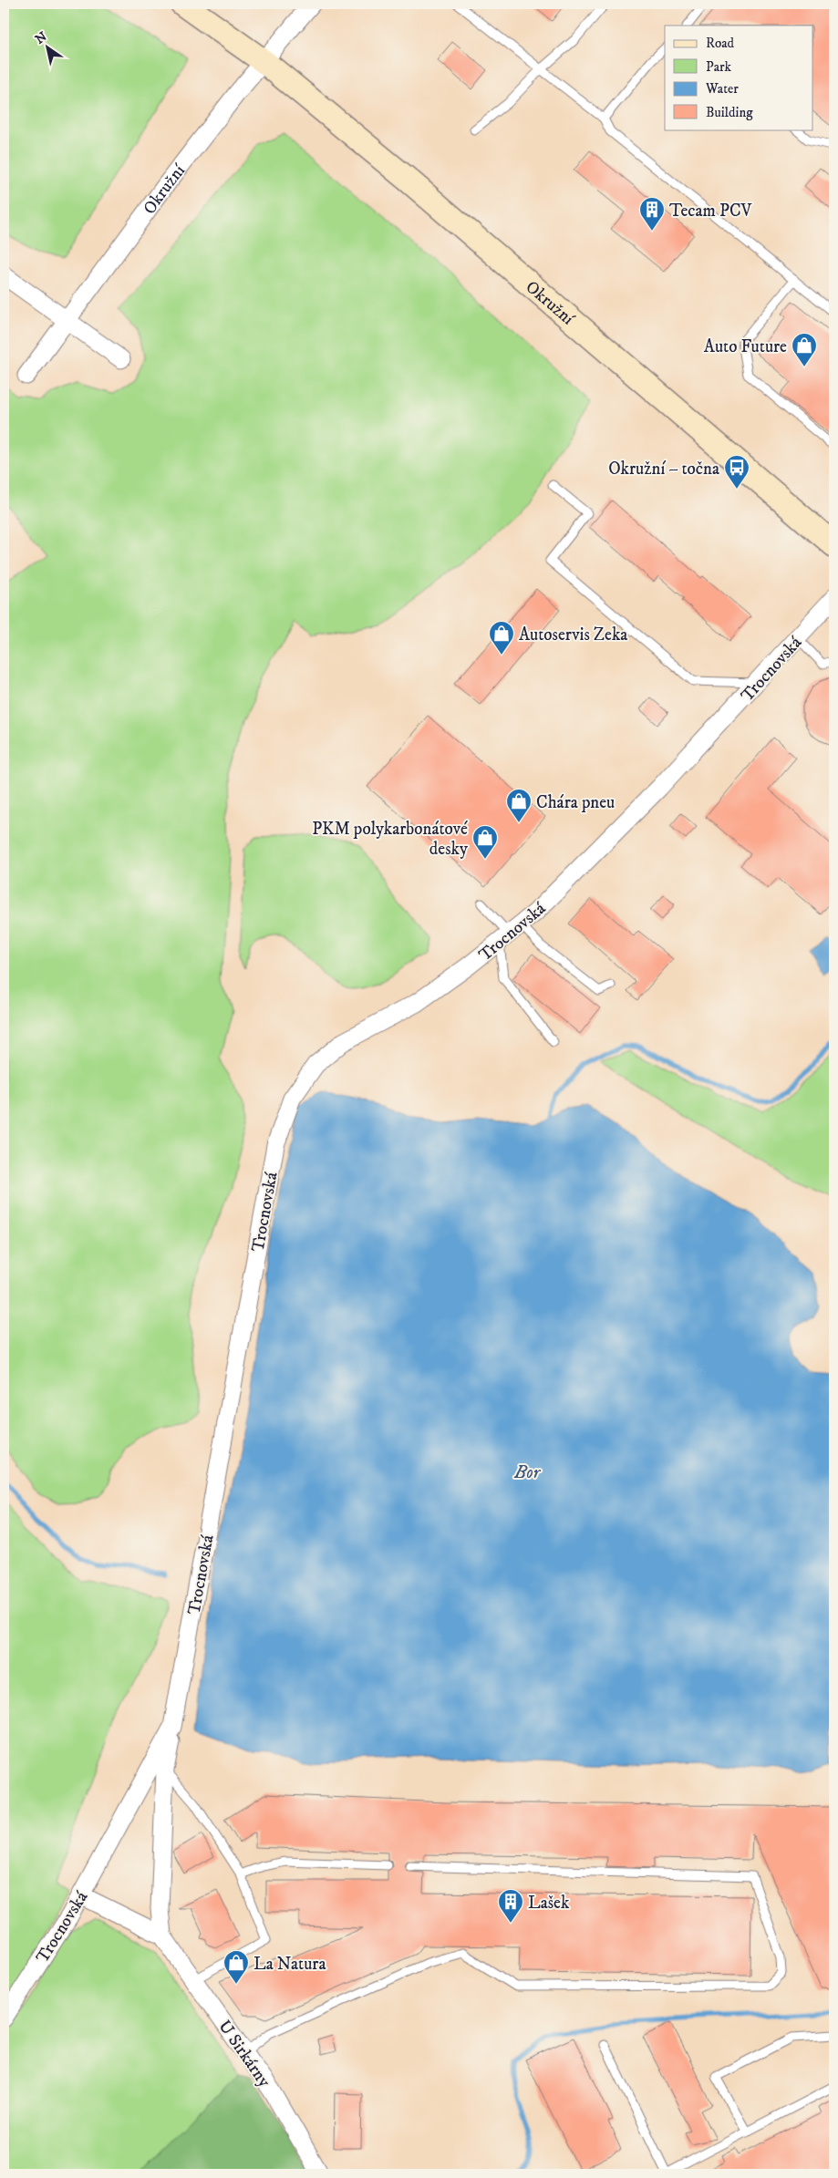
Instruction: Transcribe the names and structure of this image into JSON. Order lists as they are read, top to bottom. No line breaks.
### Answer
{"streets":{"main road":["Okružní"],"street":["Trocnovská","U Sirkárny"]},"crossings":[["Trocnovská","U Sirkárny"]],"water":["Bor"],"places":{"building":["Tecam PCV","Lašek"],"shop":["Auto Future","Autoservis Zeka","Chára pneu","PKM polykarbonátové desky","La Natura"],"bus stop":["Okružní – točna"]},"legend":["Road","Park","Water","Building"],"north":"top left"}
